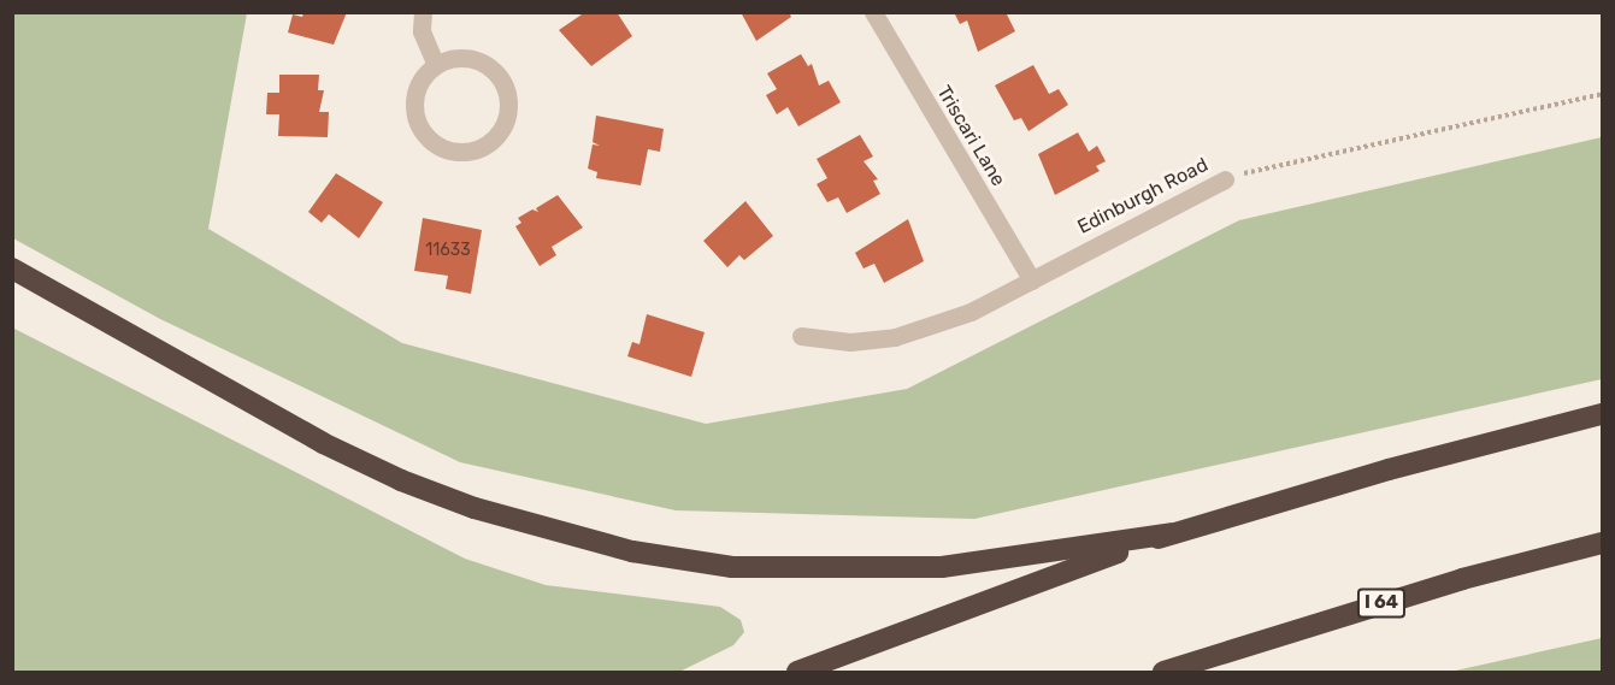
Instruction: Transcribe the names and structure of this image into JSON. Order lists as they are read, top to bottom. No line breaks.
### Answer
{"streets":{"highway":["I 64"],"street":["Triscari Lane","Edinburgh Road"]},"crossings":[["Triscari Lane","Edinburgh Road"]],"house_numbers":["11633"]}
